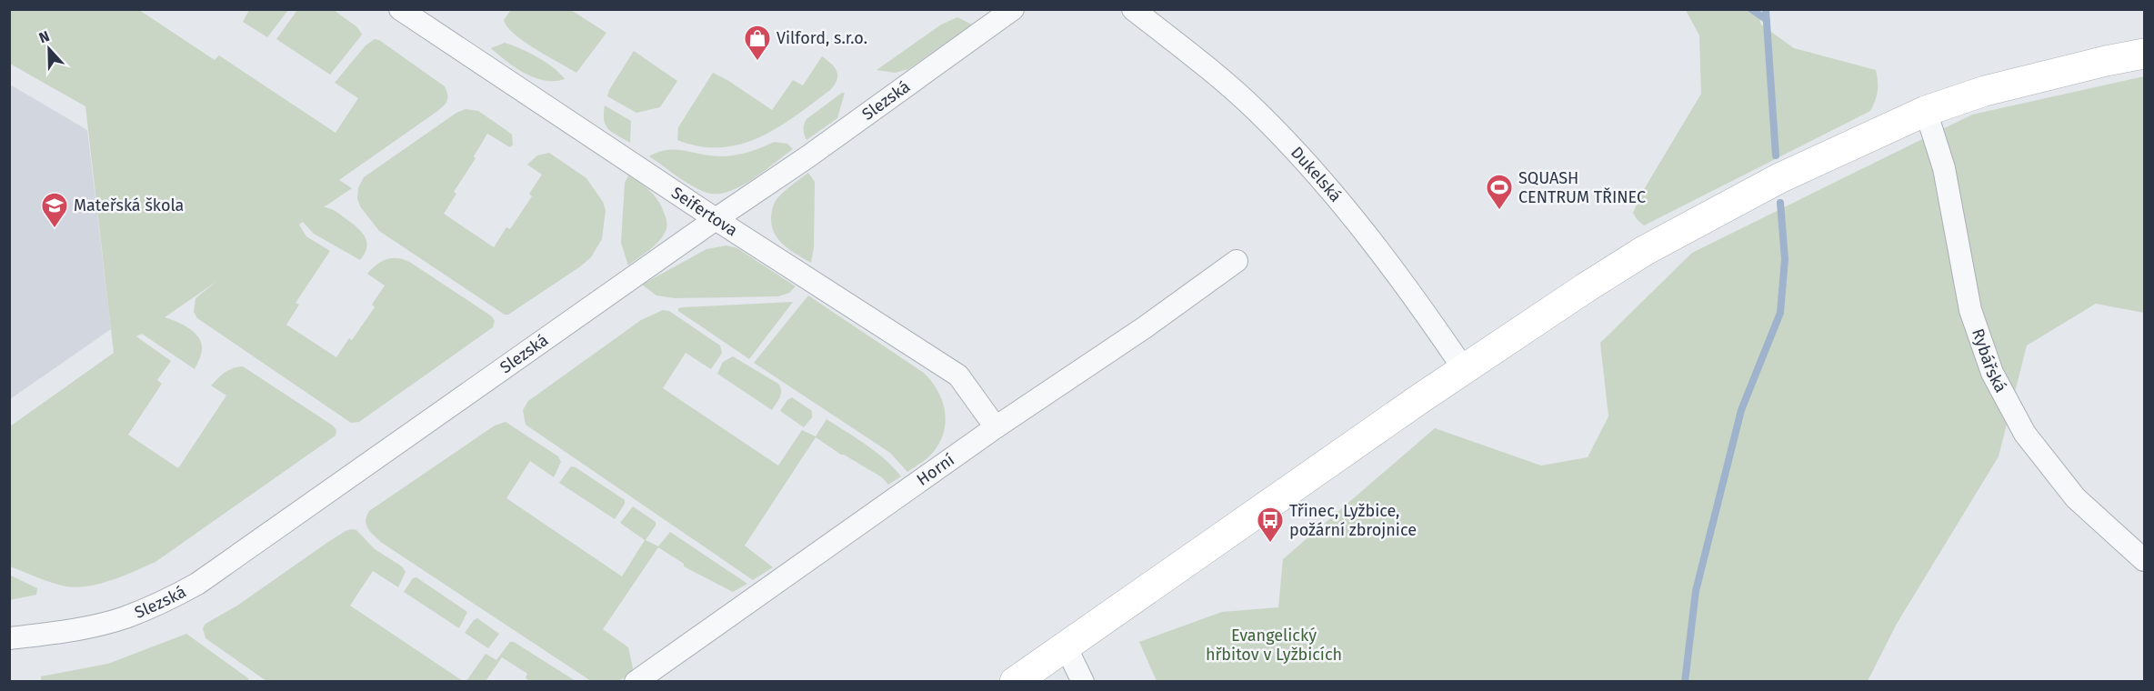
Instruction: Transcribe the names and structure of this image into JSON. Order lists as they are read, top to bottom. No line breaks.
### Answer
{"streets":{"street":["Slezská","Dukelská","Seifertova","Rybářská","Horní"]},"crossings":[["Slezská","Seifertova"],["Seifertova","Horní"]],"parks":["Evangelický hřbitov v Lyžbicích"],"places":{"shop":["Vilford, s.r.o."],"sports":["SQUASH CENTRUM TŘINEC"],"school or university":["Mateřská škola"],"bus stop":["Třinec, Lyžbice, požární zbrojnice"]},"north":"top"}
